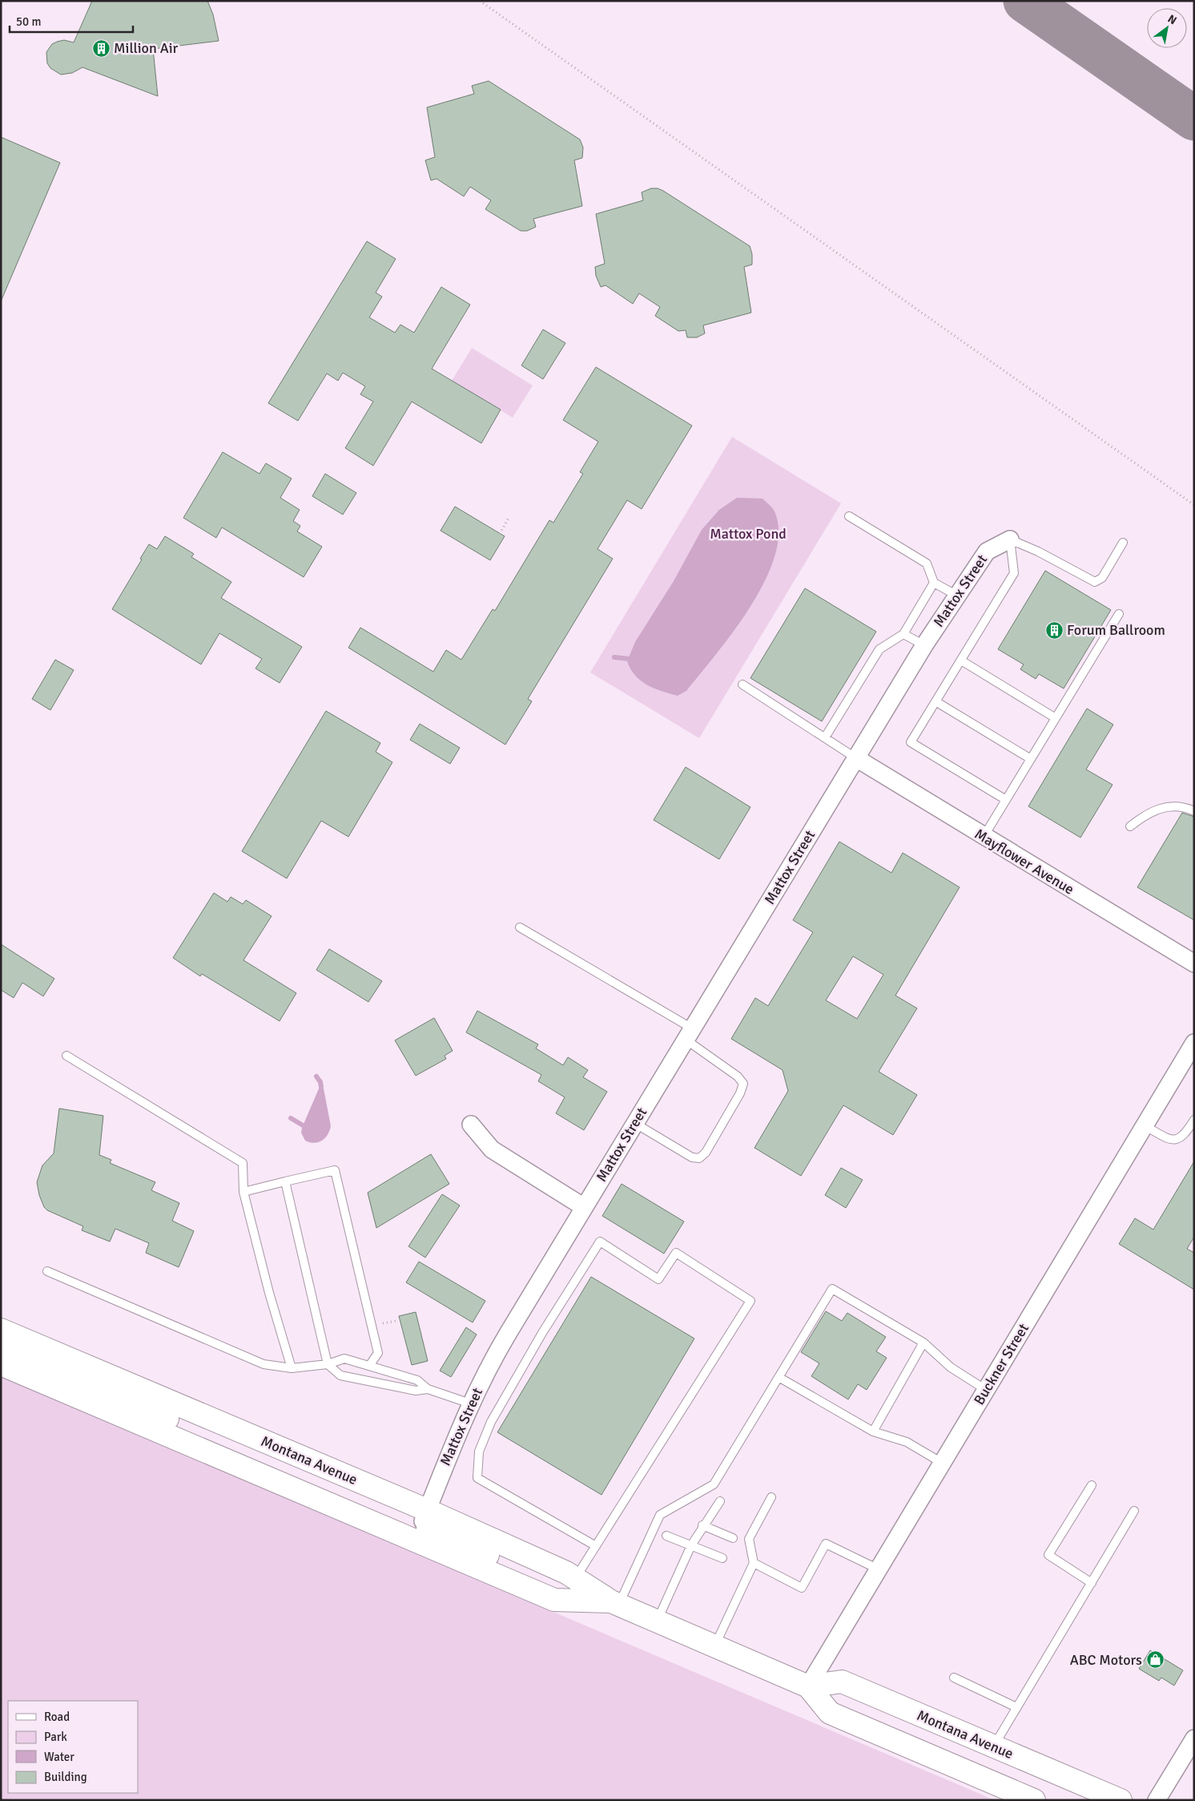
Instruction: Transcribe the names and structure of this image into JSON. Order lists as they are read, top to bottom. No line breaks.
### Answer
{"streets":{"highway":["Montana Avenue"],"street":["Mattox Street","Mayflower Avenue","Buckner Street"]},"crossings":[["Mattox Street","Mayflower Avenue"],["Mattox Street","Montana Avenue"],["Buckner Street","Montana Avenue"]],"parks":["Mattox Pond"],"places":{"building":["Million Air","Forum Ballroom"],"shop":["ABC Motors"]},"legend":["Road","Park","Water","Building"],"scale_bar":"50 m","north":"top right"}
